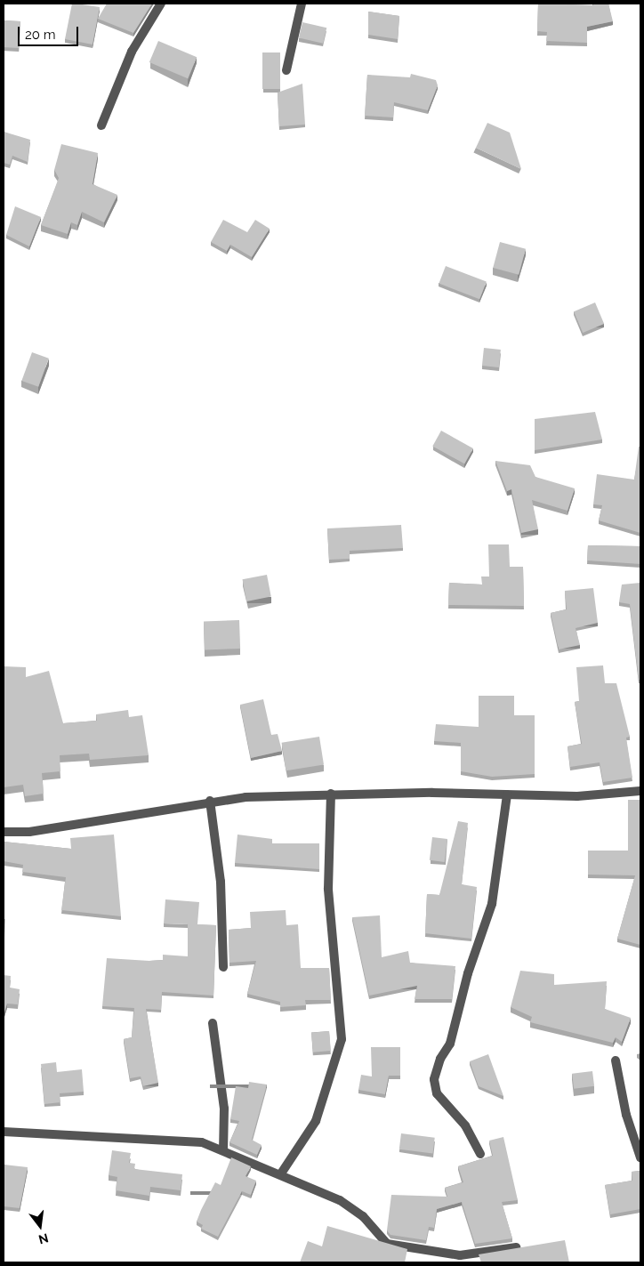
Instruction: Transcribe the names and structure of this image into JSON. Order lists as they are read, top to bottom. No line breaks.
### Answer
{"scale_bar":"20 m","north":"bottom"}
